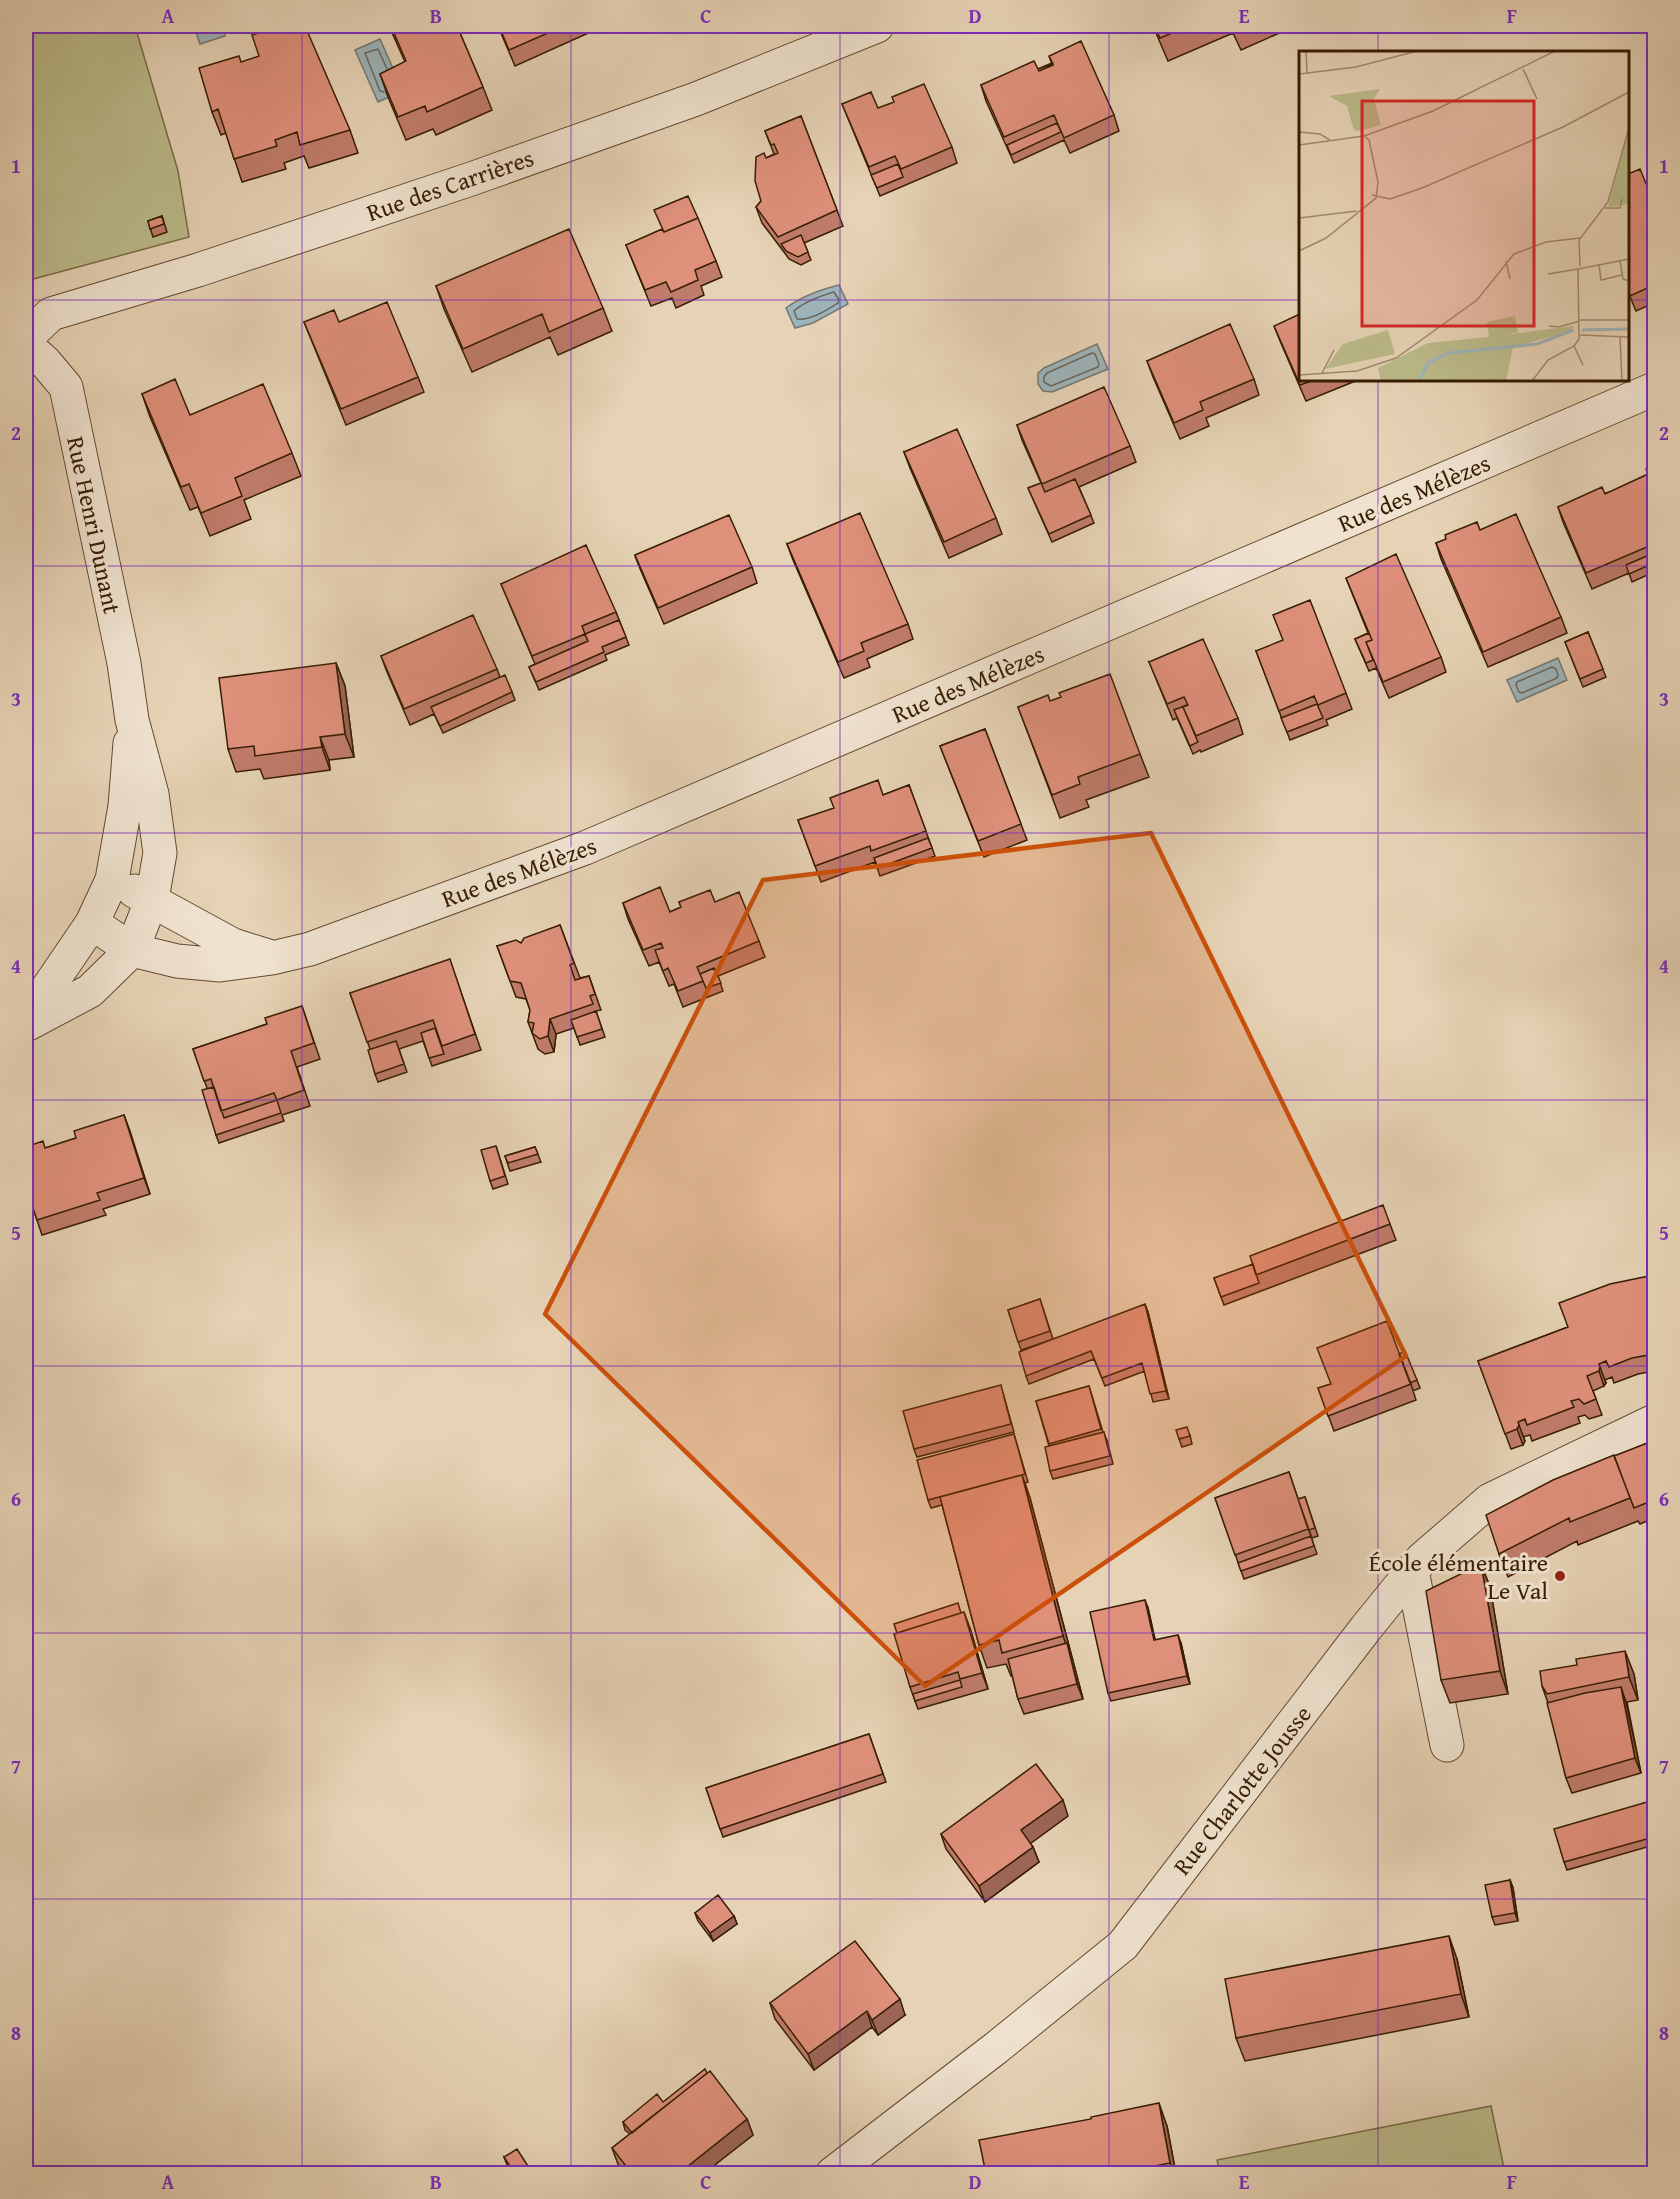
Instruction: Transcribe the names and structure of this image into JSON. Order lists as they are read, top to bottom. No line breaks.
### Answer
{"streets":{"street":["Rue des Carrières","Rue des Mélèzes","Rue Henri Dunant","Rue Charlotte Jousse"]},"crossings":[["Rue des Mélèzes","Rue Henri Dunant"]],"places":["École élémentaire Le Val"],"grid":{"columns":["A","B","C","D","E","F"],"rows":["1","2","3","4","5","6","7","8"]}}
